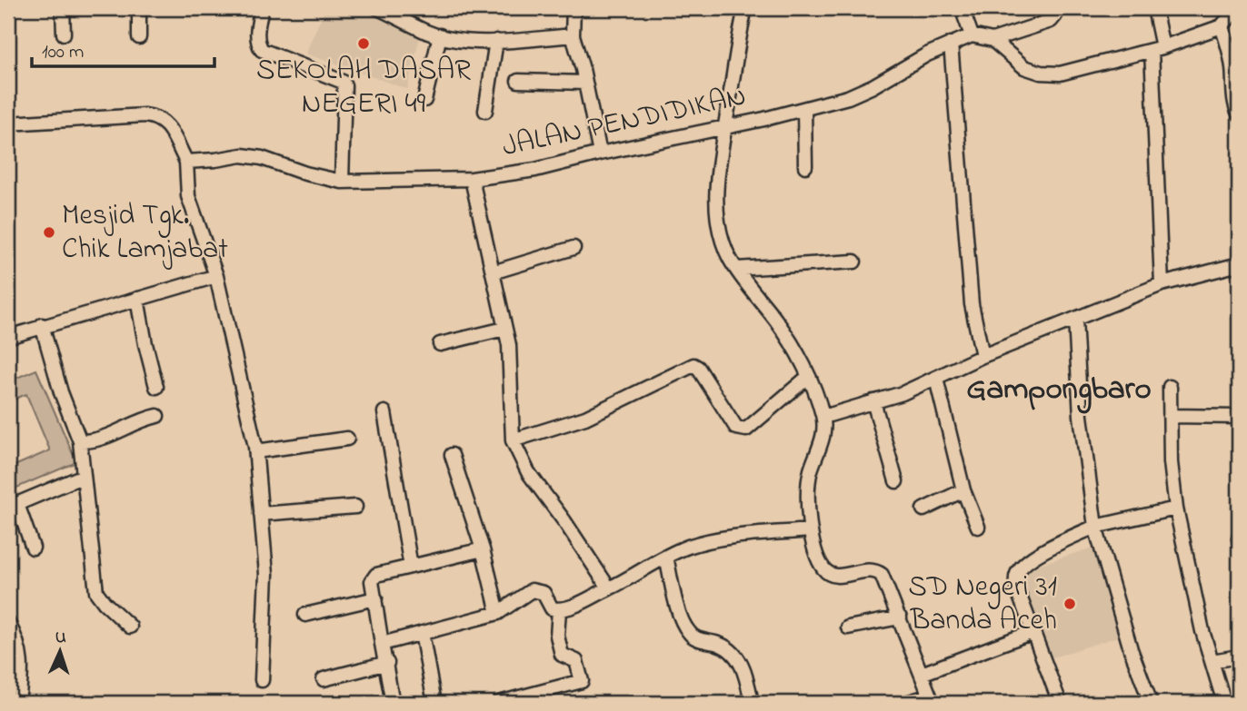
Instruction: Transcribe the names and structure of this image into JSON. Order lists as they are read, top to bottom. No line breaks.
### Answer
{"streets":{"street":["JALAN PENDIDIKAN"]},"districts":["Gampongbaro"],"places":["SEKOLAH DASAR NEGERI 49","Mesjid Tgk. Chik Lamjabat","SD Negeri 31 Banda Aceh"],"scale_bar":"100 m","north":"top"}
